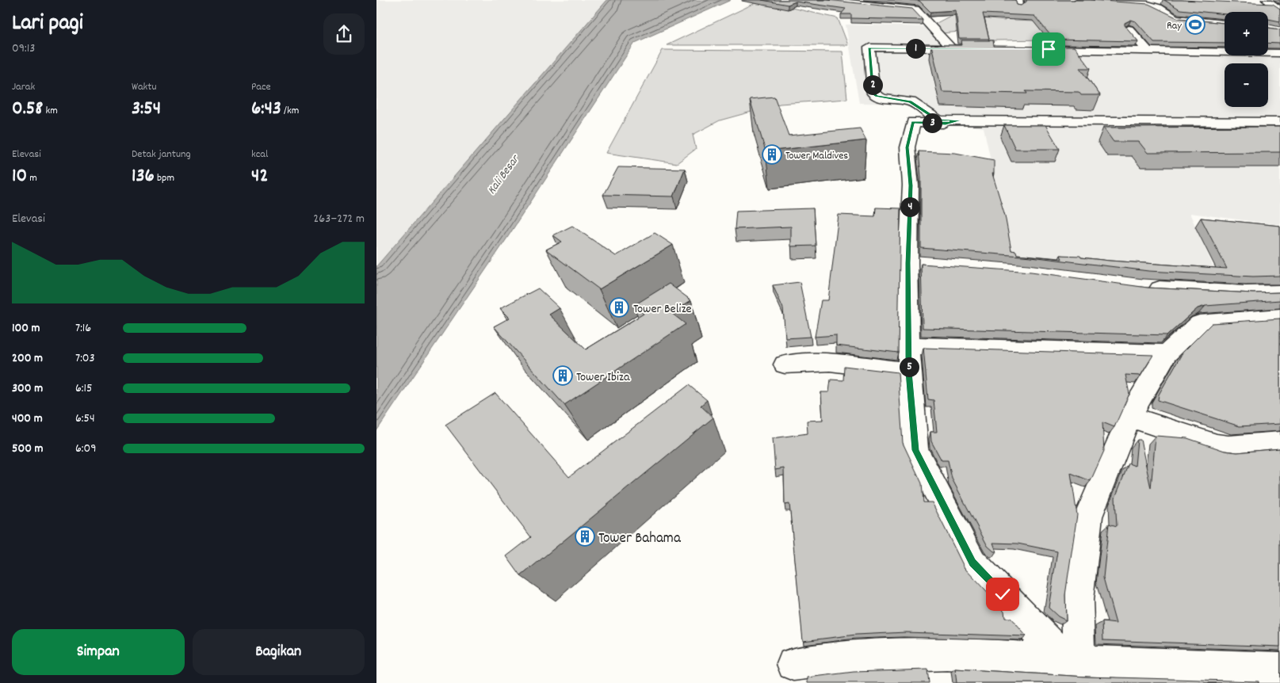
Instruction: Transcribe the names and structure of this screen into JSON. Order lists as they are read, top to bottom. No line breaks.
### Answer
{"water":["Kali Besar"],"places":{"sports":["Ray"],"building":["Tower Maldives","Tower Belize","Tower Ibiza","Tower Bahama"]},"page":{"heading":["Lari pagi","09:13"],"map_buttons":["+","−"],"pins":["1","2","3","4","5"],"stats":[["Jarak","0.58 km"],["Waktu","3:54"],["Pace","6:43 /km"],["Elevasi","10 m"],["Detak jantung","136 bpm"],["kcal","42"]],"chart":["Elevasi","263–272 m"],"list":[{"name":"100 m","note":"7:16"},{"name":"200 m","note":"7:03"},{"name":"300 m","note":"6:15"},{"name":"400 m","note":"6:54"},{"name":"500 m","note":"6:09"}],"buttons":["Simpan","Bagikan"]}}
